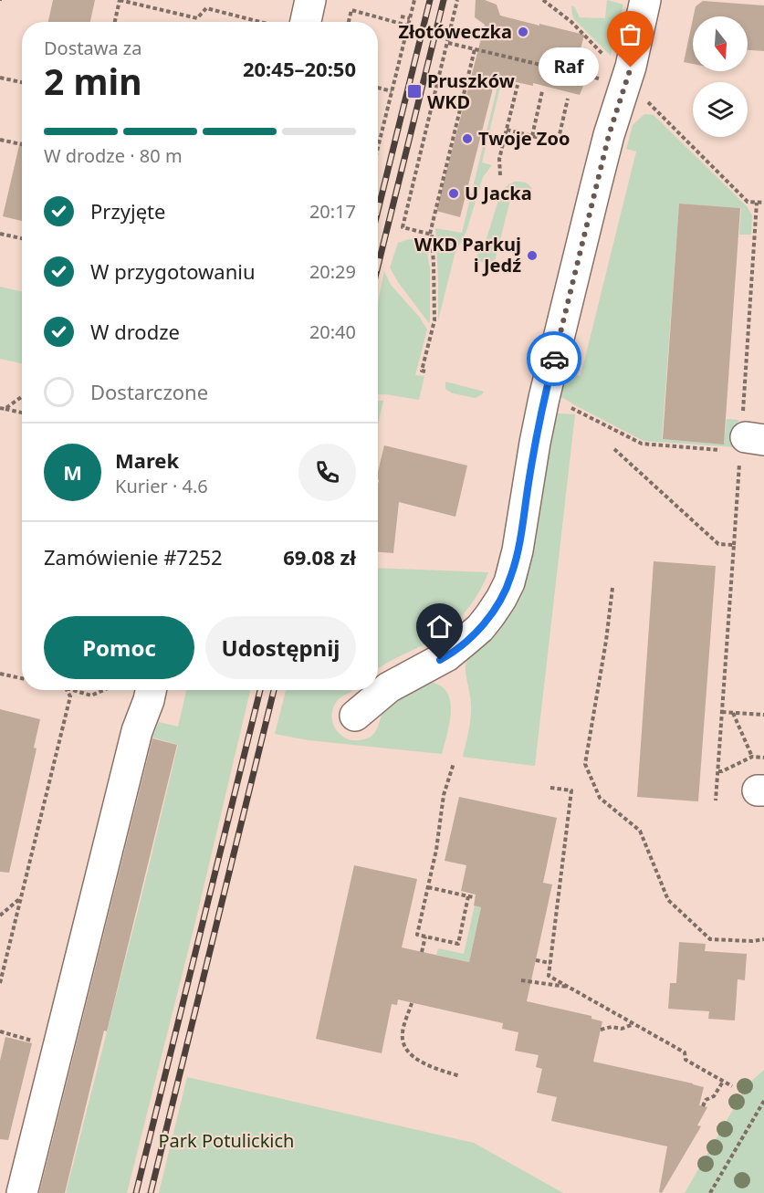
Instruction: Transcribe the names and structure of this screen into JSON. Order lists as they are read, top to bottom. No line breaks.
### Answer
{"parks":["Park Potulickich"],"places":{"other":["Złotóweczka","Raf","Twoje Zoo","U Jacka","WKD Parkuj i Jedź"],"transit":["Pruszków WKD"]},"north":"bottom","page":{"heading":["2 min","Dostawa za","20:45–20:50"],"panel":["Marek","Kurier · 4.6","Zamówienie #7252","69.08 zł"],"bubble":"Raf","bar":"W drodze · 80 m","list":[["Przyjęte","20:17"],["W przygotowaniu","20:29"],["W drodze","20:40"],"Dostarczone"],"round":"M","buttons":["Pomoc","Udostępnij"]}}
